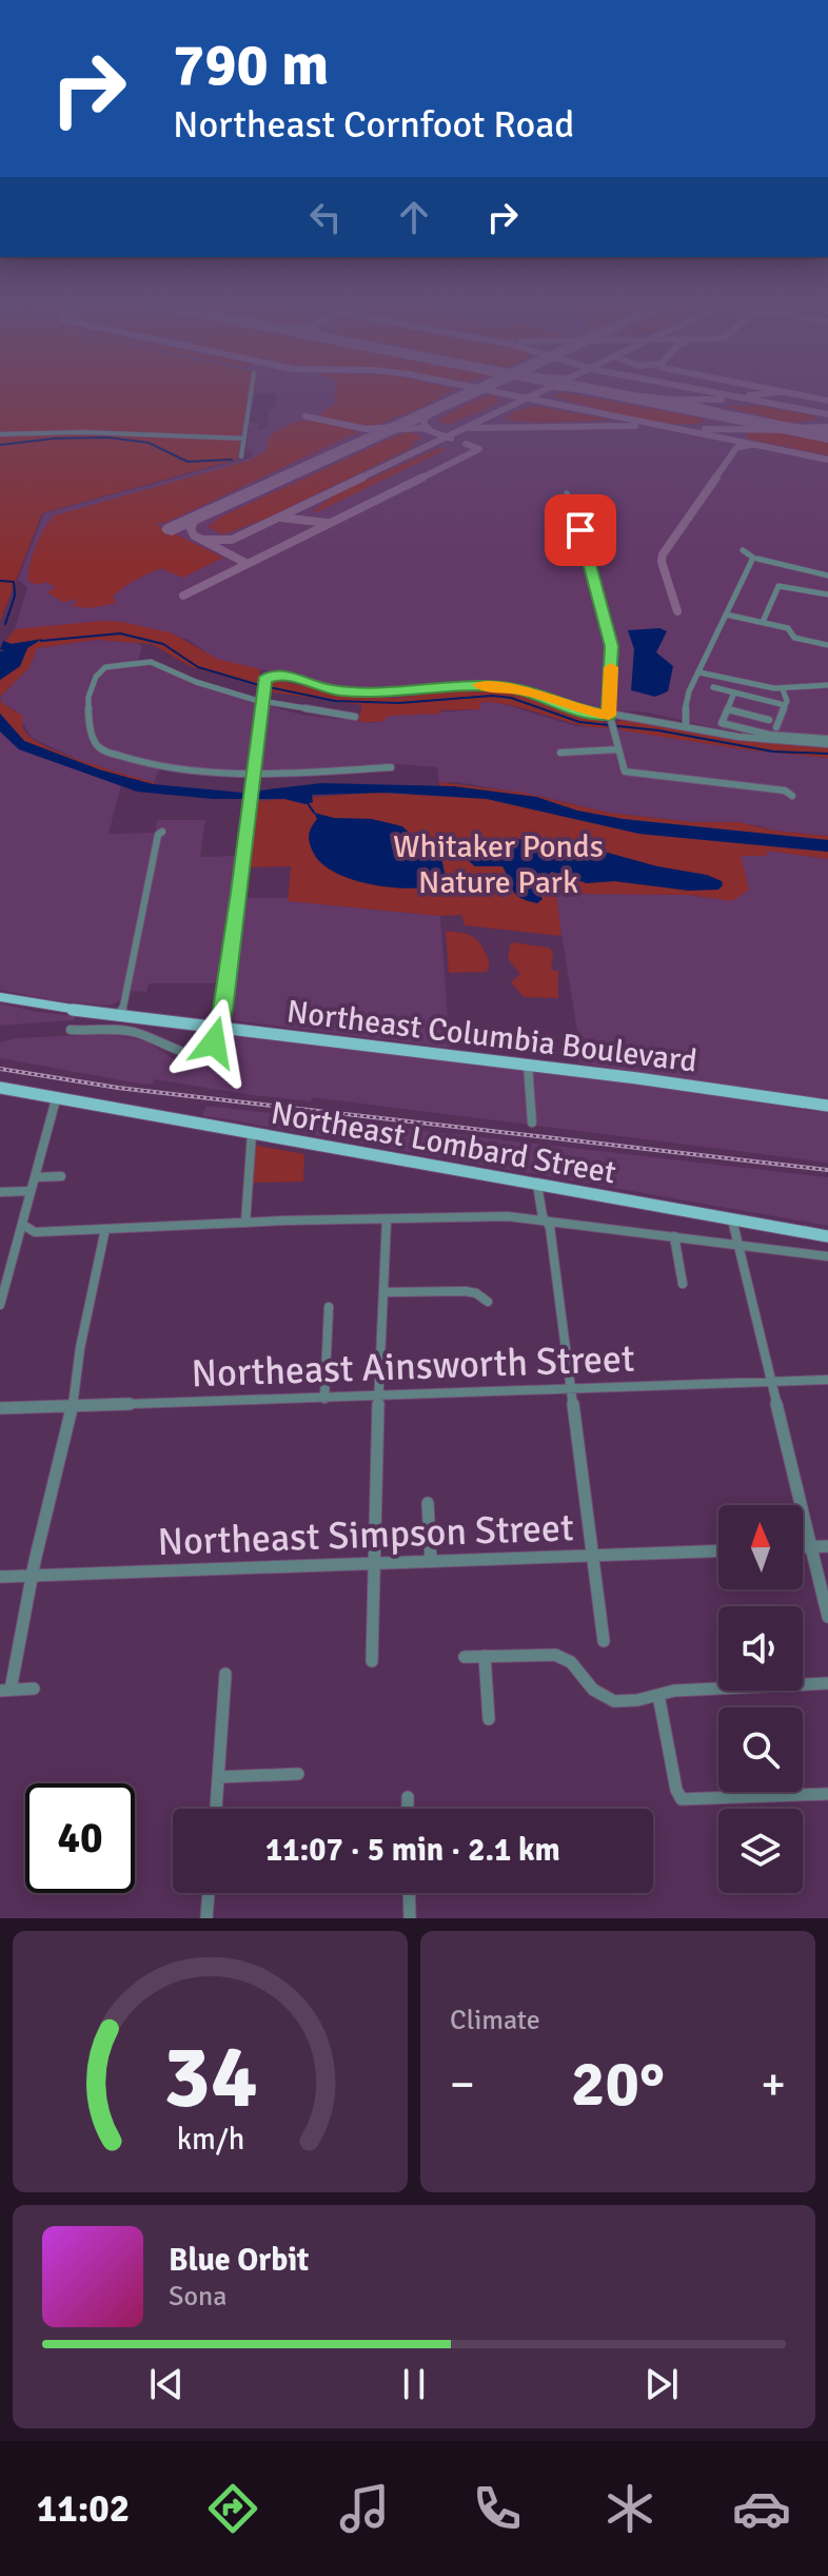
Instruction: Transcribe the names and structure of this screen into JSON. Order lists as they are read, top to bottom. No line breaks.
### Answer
{"streets":{"main road":["Northeast Columbia Boulevard","Northeast Lombard Street"],"street":["Northeast Ainsworth Street","Northeast Simpson Street"]},"parks":["Whitaker Ponds Nature Park"],"north":"top","page":{"turn":["790 m","Northeast Cornfoot Road"],"limit":"40","trip":"11:07 · 5 min · 2.1 km","tile":"Climate","heat":["−","20°","+"],"song":["Blue Orbit","Sona"],"tabs":"11:02","gauge":["34","km/h"]}}
